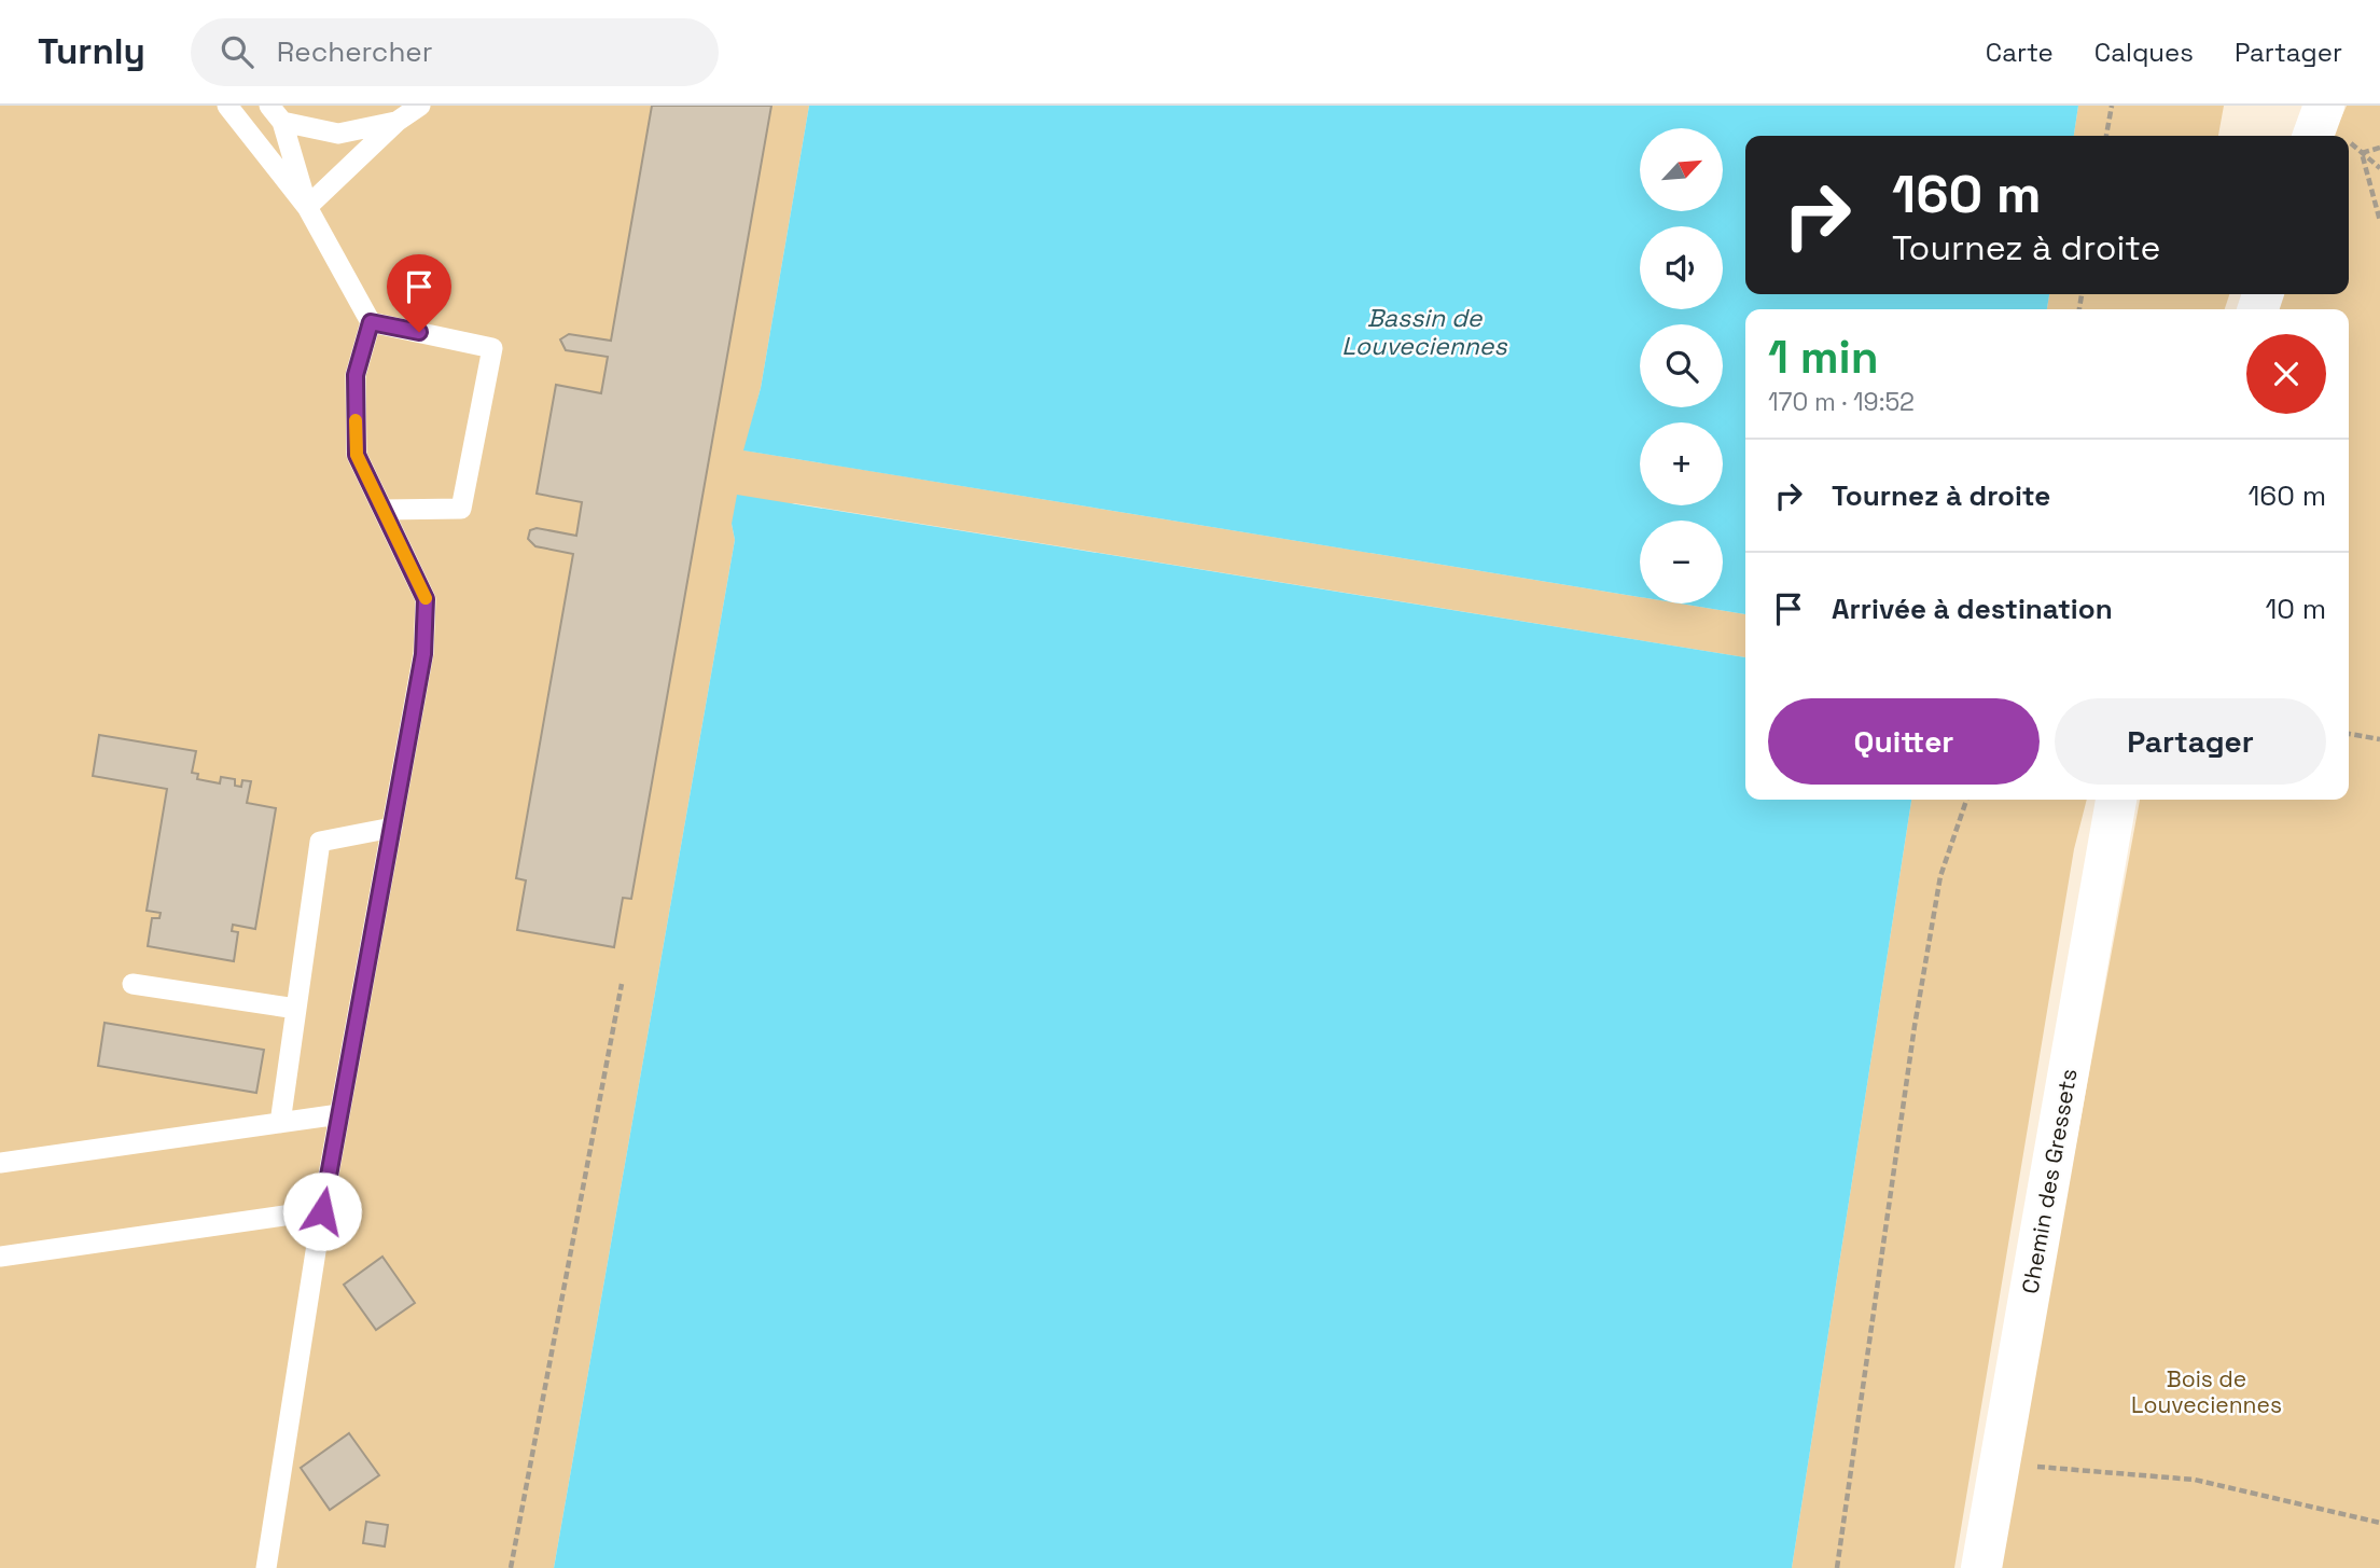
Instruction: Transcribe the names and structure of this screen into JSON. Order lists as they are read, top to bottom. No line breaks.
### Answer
{"streets":{"street":["Chemin des Gressets"]},"water":["Bassin de Louveciennes"],"parks":["Bois de Louveciennes"],"north":"top right","page":{"header":"Turnly","search":"Rechercher","nav":["Carte","Calques","Partager"],"map_buttons":["+","−"],"turn":["160 m","Tournez à droite"],"heading":["1 min","170 m · 19:52"],"list":[{"name":"Tournez à droite","value":"160 m"},{"name":"Arrivée à destination","value":"10 m"}],"buttons":["Quitter","Partager"]}}
